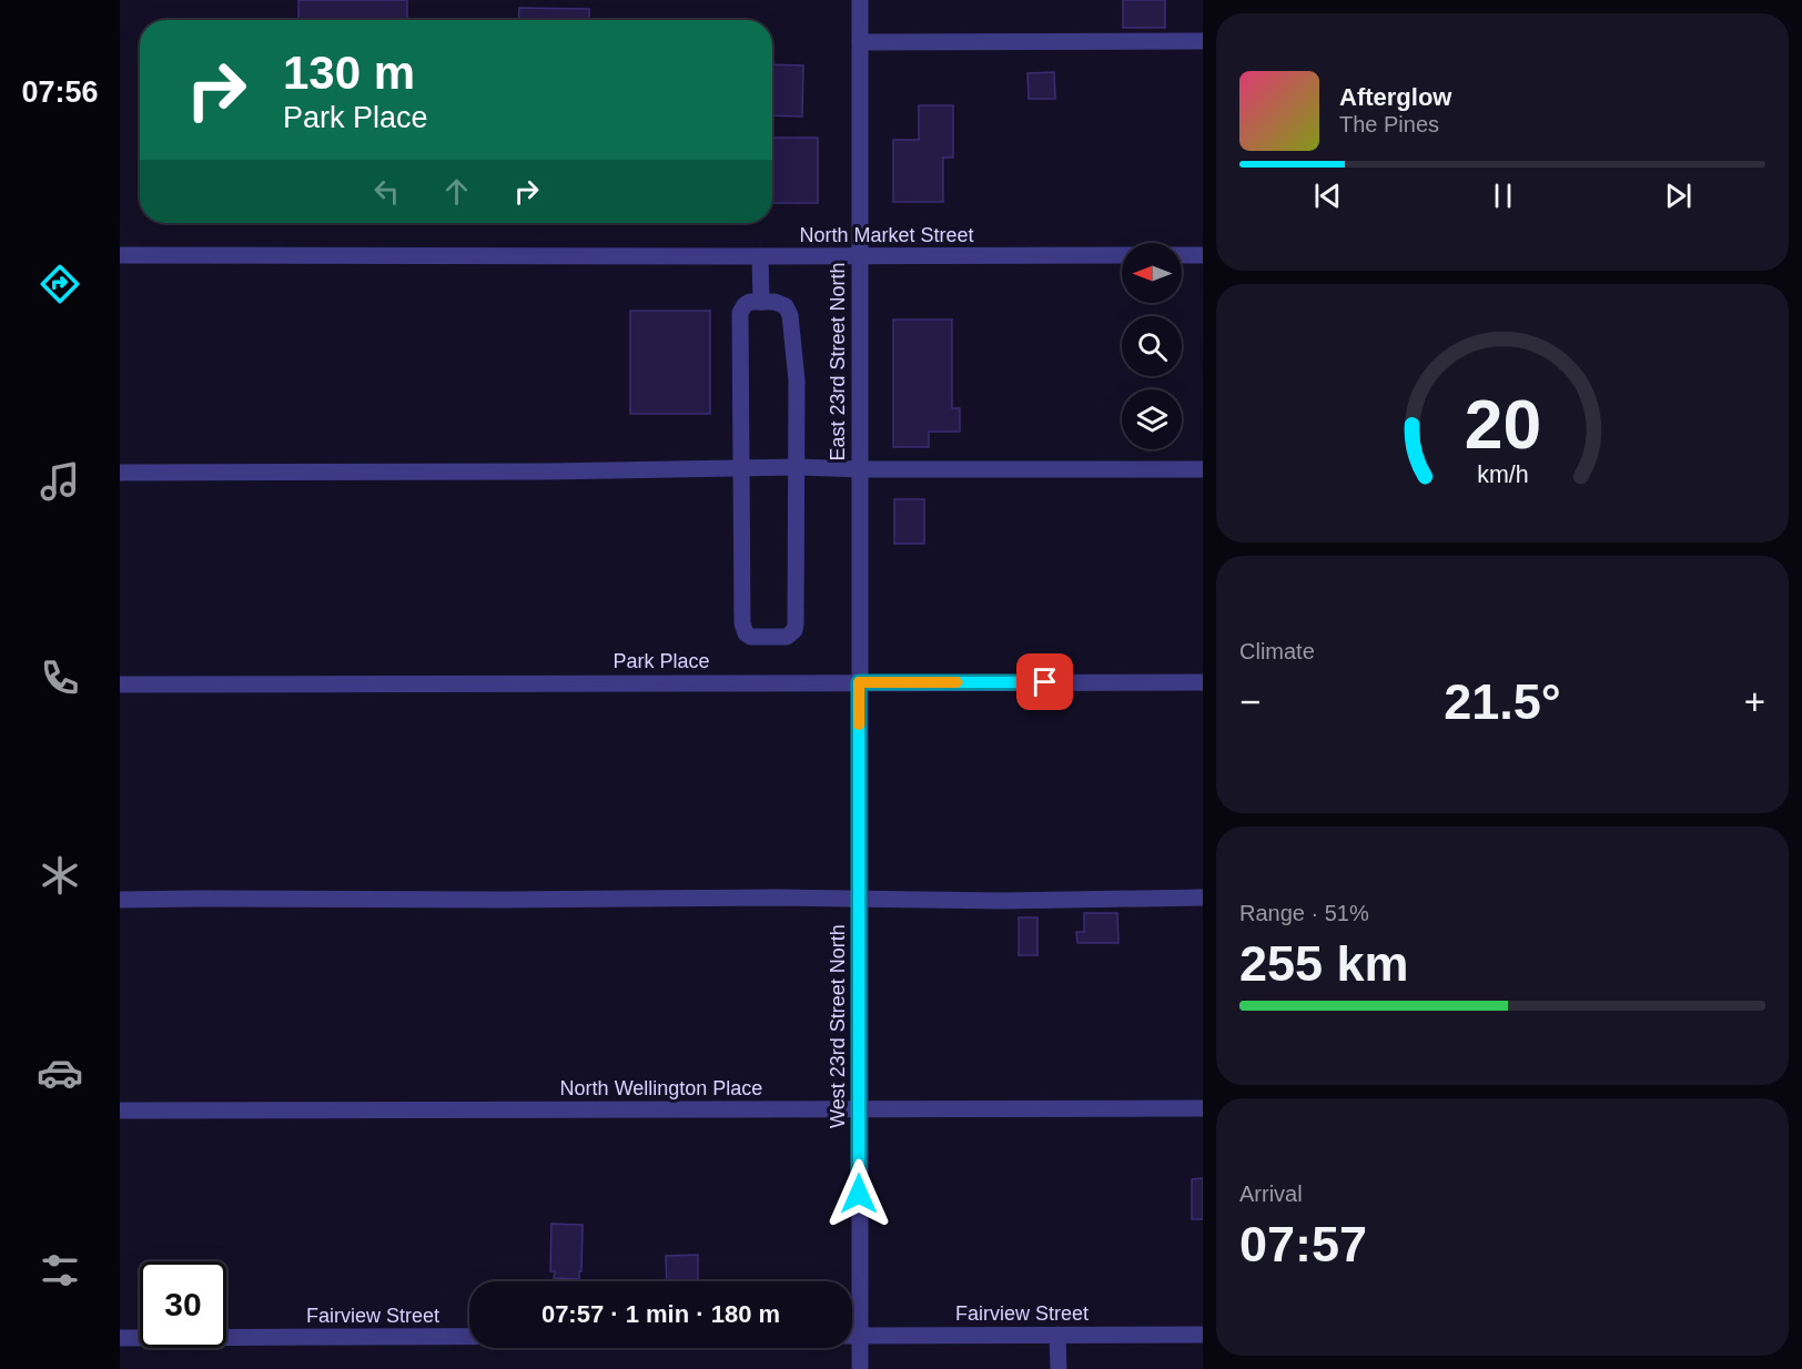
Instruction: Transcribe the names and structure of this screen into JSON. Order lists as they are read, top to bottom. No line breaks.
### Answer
{"streets":{"street":["North Market Street","East 23rd Street North","Park Place","West 23rd Street North","North Wellington Place","Fairview Street"]},"crossings":[["North Market Street","East 23rd Street North"],["East 23rd Street North","Park Place"],["East 23rd Street North","West 23rd Street North"],["Park Place","West 23rd Street North"],["West 23rd Street North","North Wellington Place"],["West 23rd Street North","Fairview Street"]],"north":"left","page":{"tabs":"07:56","turn":["130 m","Park Place"],"song":["Afterglow","The Pines"],"tile":["Climate",["Range · 51%","255 km"],["Arrival","07:57"]],"heat":["−","21.5°","+"],"limit":"30","trip":"07:57 · 1 min · 180 m","gauge":["20","km/h"]}}
